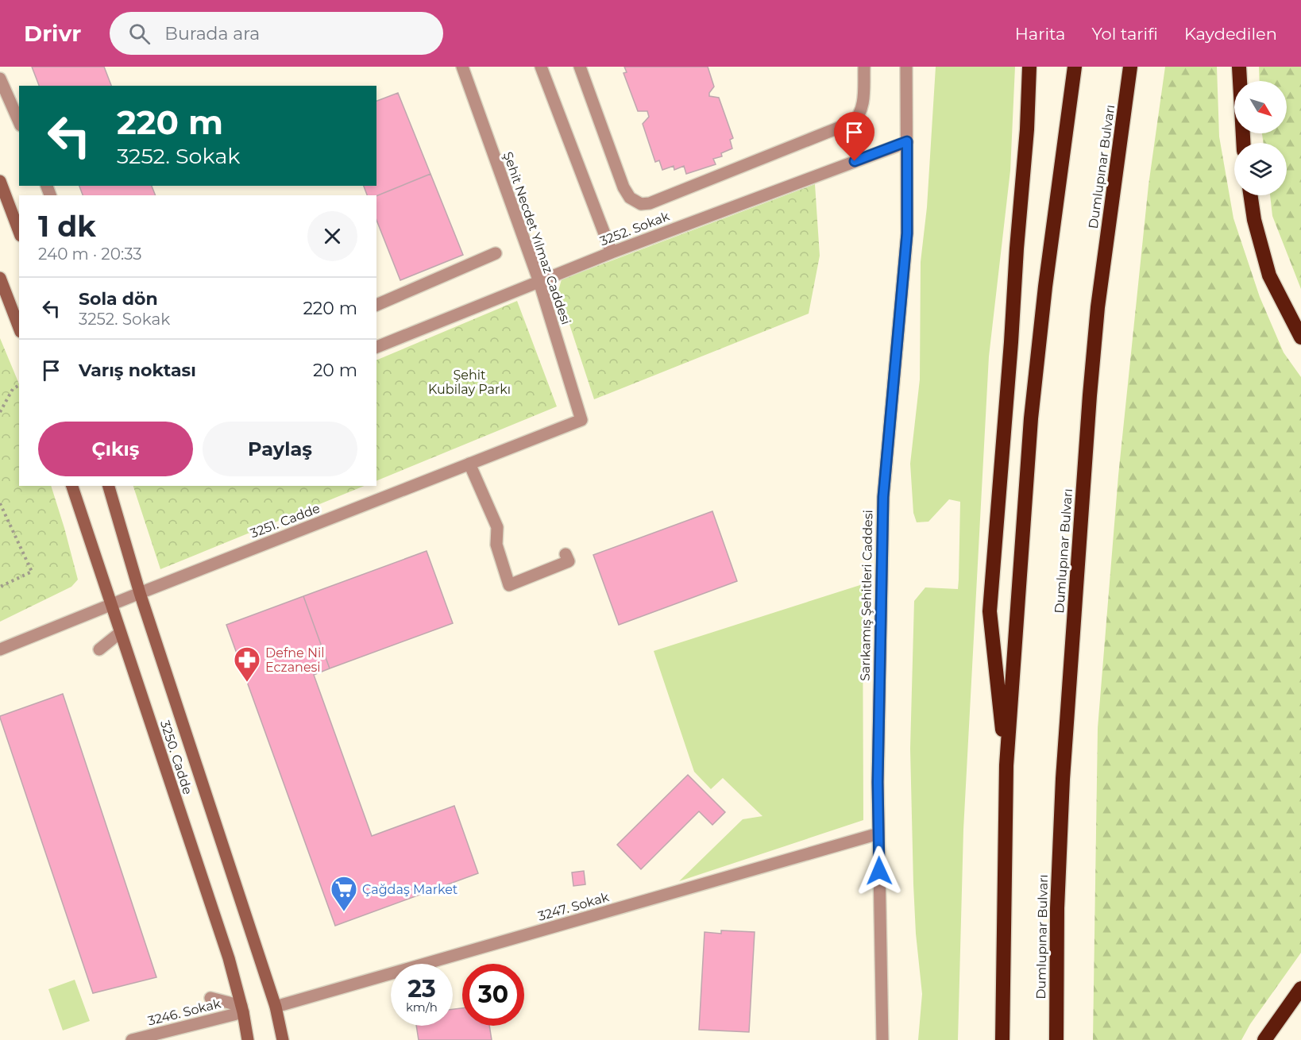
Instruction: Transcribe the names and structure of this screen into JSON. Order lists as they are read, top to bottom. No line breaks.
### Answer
{"streets":{"highway":["Dumlupınar Bulvarı"],"street":["3252. Sokak","Şehit Necdet Yılmaz Caddesi","3251. Cadde","Sarıkamış Şehitleri Caddesi","3250. Cadde","3247. Sokak","3246. Sokak"]},"crossings":[["3252. Sokak","Şehit Necdet Yılmaz Caddesi"],["3252. Sokak","Sarıkamış Şehitleri Caddesi"],["Şehit Necdet Yılmaz Caddesi","3251. Cadde"],["3251. Cadde","3250. Cadde"],["Sarıkamış Şehitleri Caddesi","3247. Sokak"],["3250. Cadde","3247. Sokak"],["3250. Cadde","3246. Sokak"]],"parks":["Şehit Kubilay Parkı"],"places":{"pharmacy":["Defne Nil Eczanesi"],"supermarket":["Çağdaş Market"]},"north":"bottom right","page":{"header":"Drivr","search":"Burada ara","nav":["Harita","Yol tarifi","Kaydedilen"],"turn":["220 m","3252. Sokak"],"heading":["1 dk","240 m · 20:33"],"list":[{"name":"Sola dön","note":"3252. Sokak","value":"220 m"},{"name":"Varış noktası","value":"20 m"}],"buttons":["Çıkış","Paylaş"],"speed":"23 km/h","limit":"30"}}
